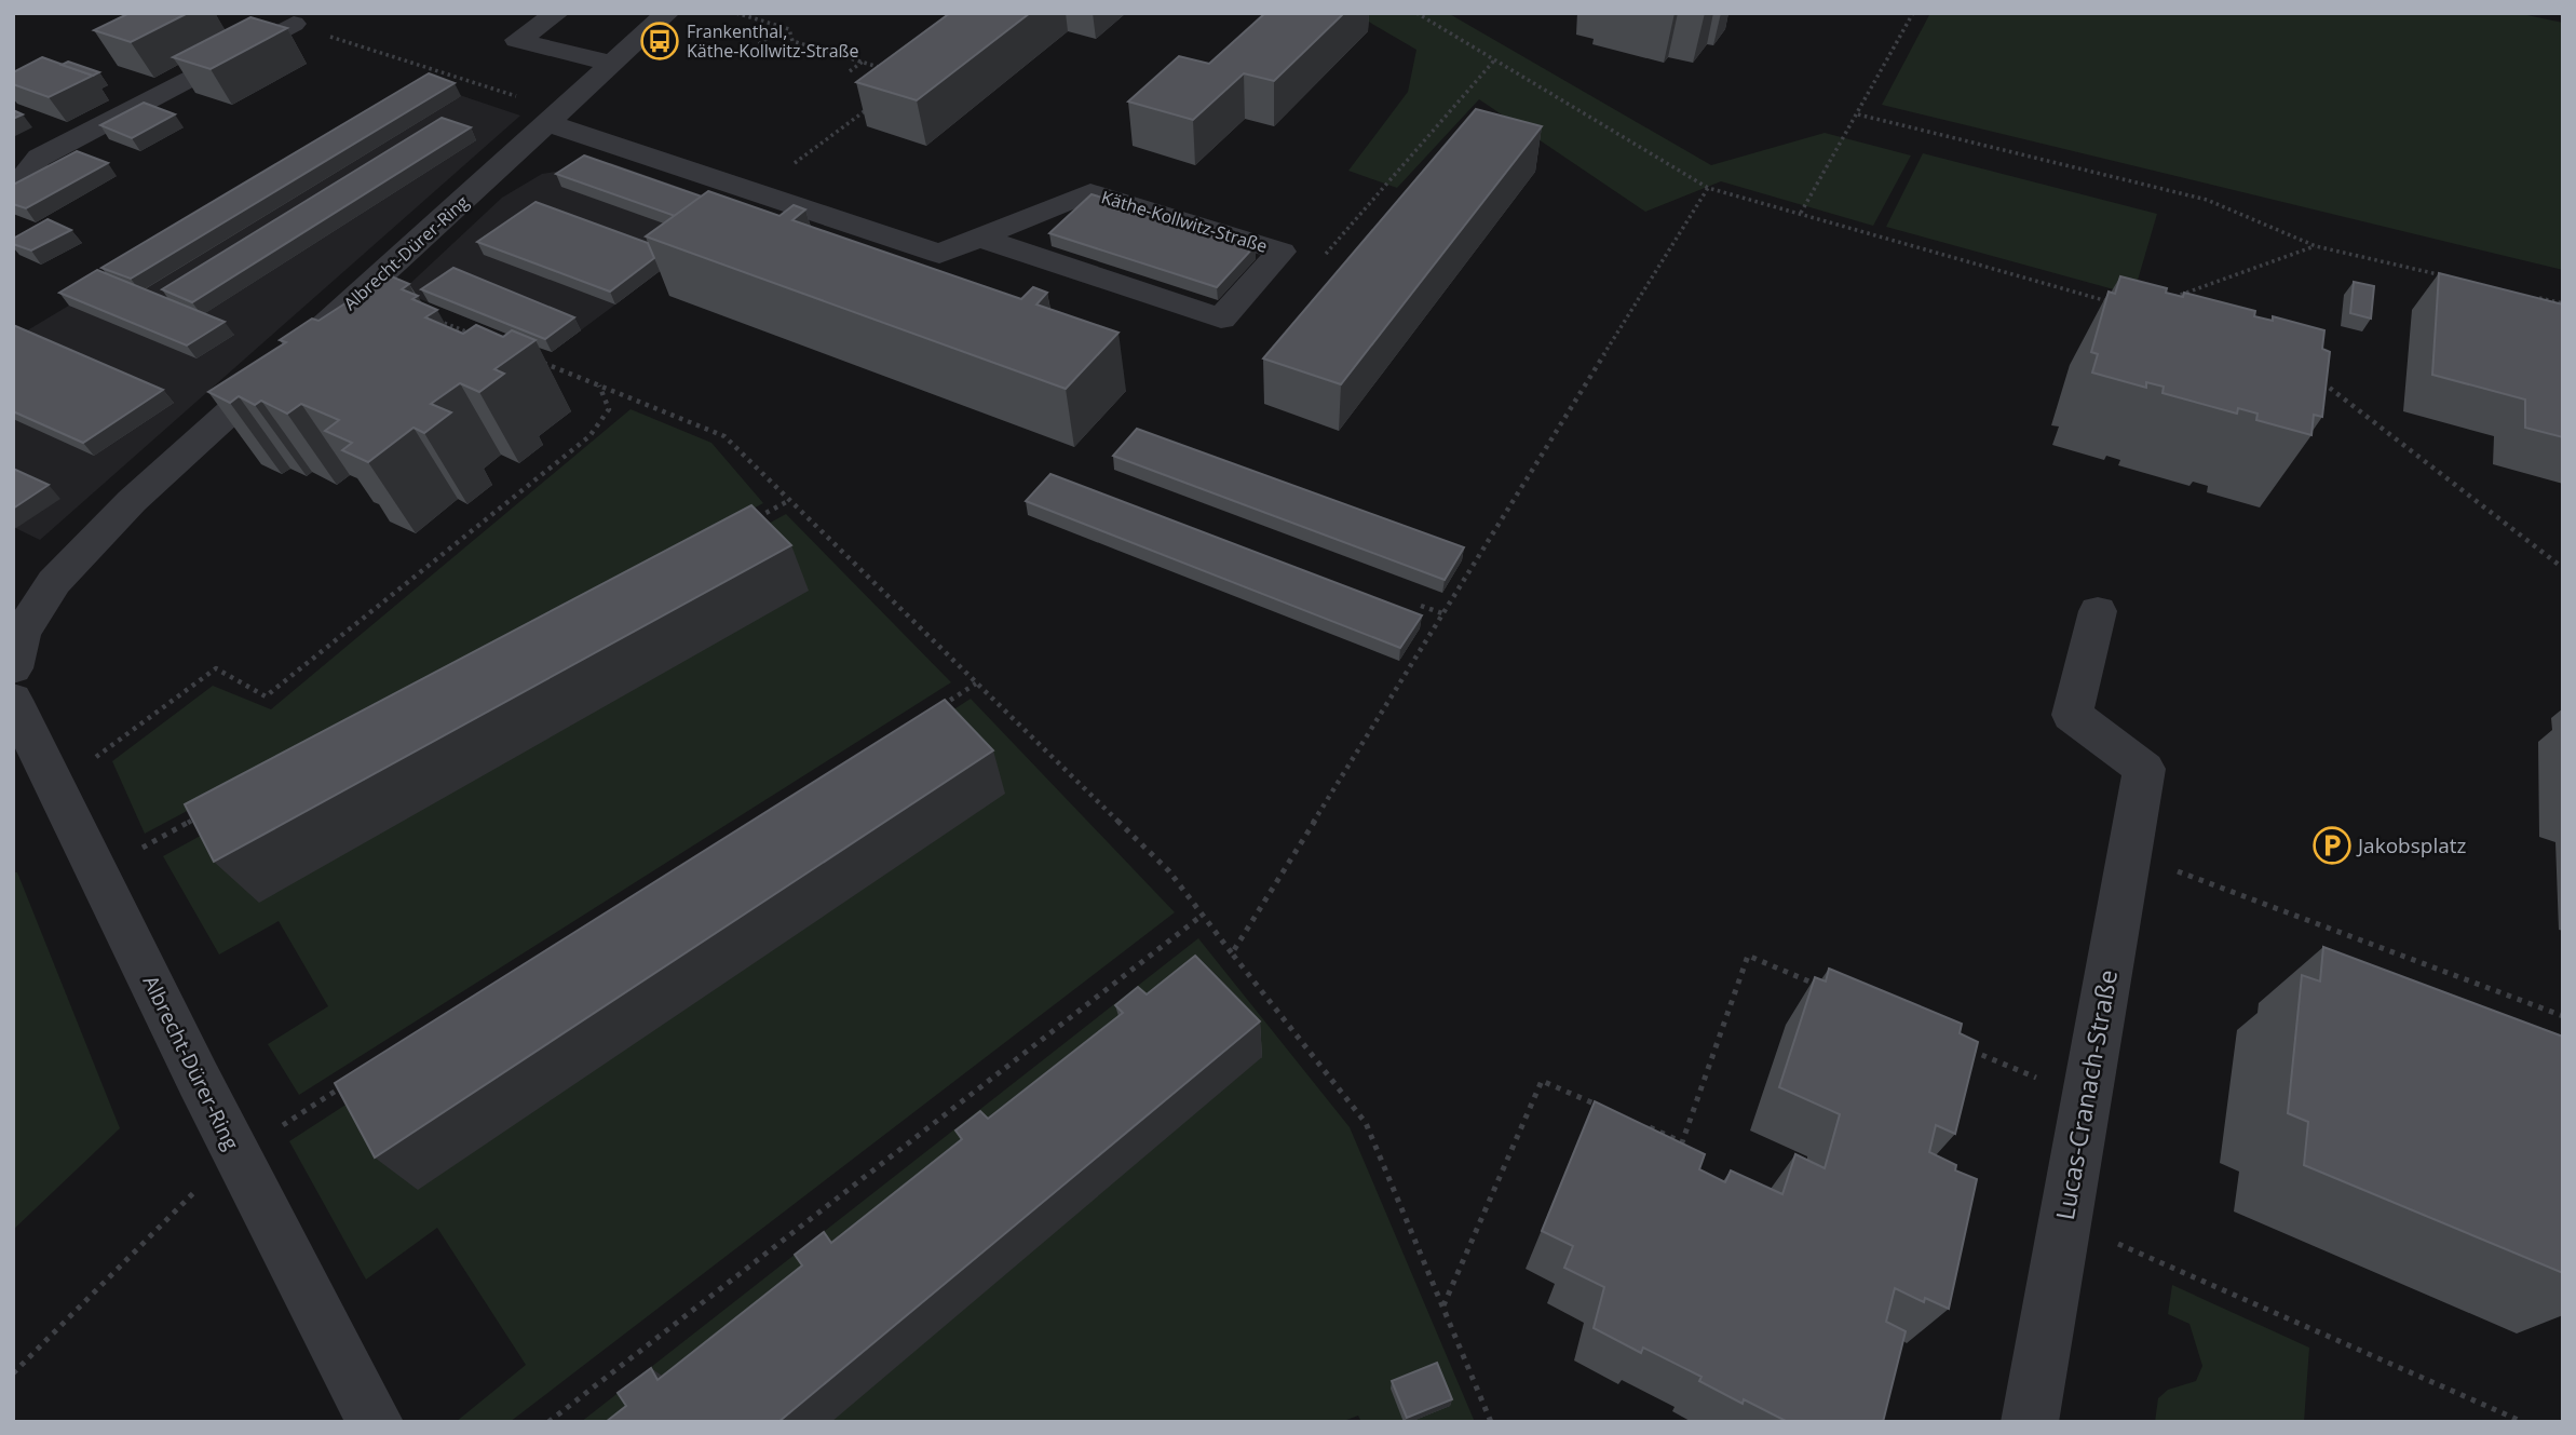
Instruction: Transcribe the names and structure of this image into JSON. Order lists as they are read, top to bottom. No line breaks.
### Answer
{"streets":{"street":["Käthe-Kollwitz-Straße","Albrecht-Dürer-Ring","Lucas-Cranach-Straße"]},"crossings":[["Käthe-Kollwitz-Straße","Albrecht-Dürer-Ring"]],"places":{"bus stop":["Frankenthal, Käthe-Kollwitz-Straße"],"parking":["Jakobsplatz"]}}
